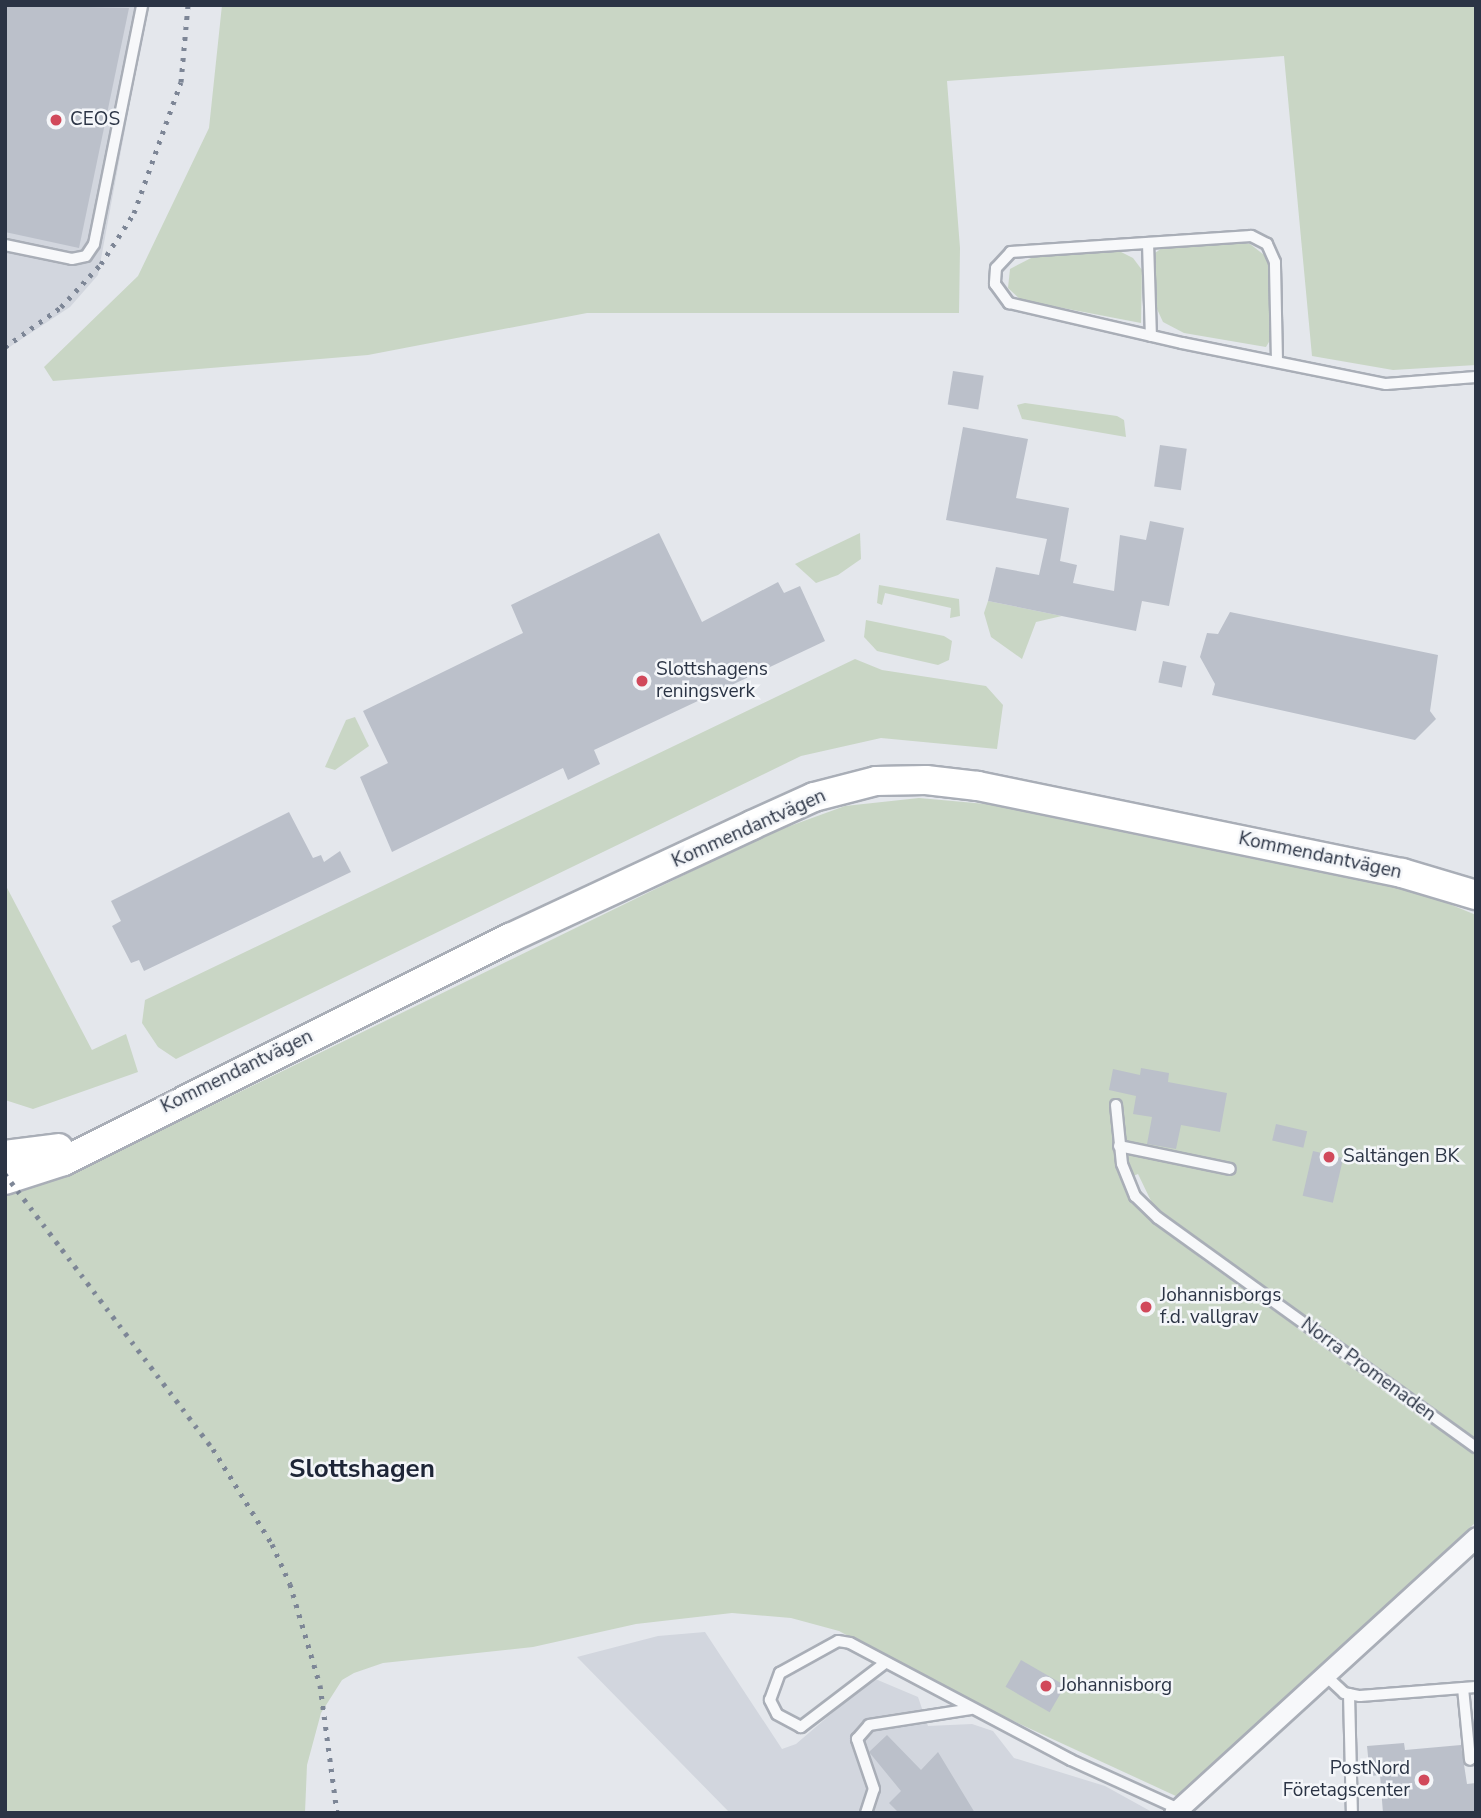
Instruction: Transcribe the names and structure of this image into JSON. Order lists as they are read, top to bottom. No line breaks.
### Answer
{"streets":{"street":["Kommendantvägen"],"lane":["Norra Promenaden"]},"districts":["Slottshagen"],"places":["CEOS","Slottshagens reningsverk","Saltängen BK","Johannisborgs f.d. vallgrav","Johannisborg","PostNord Företagscenter"]}
